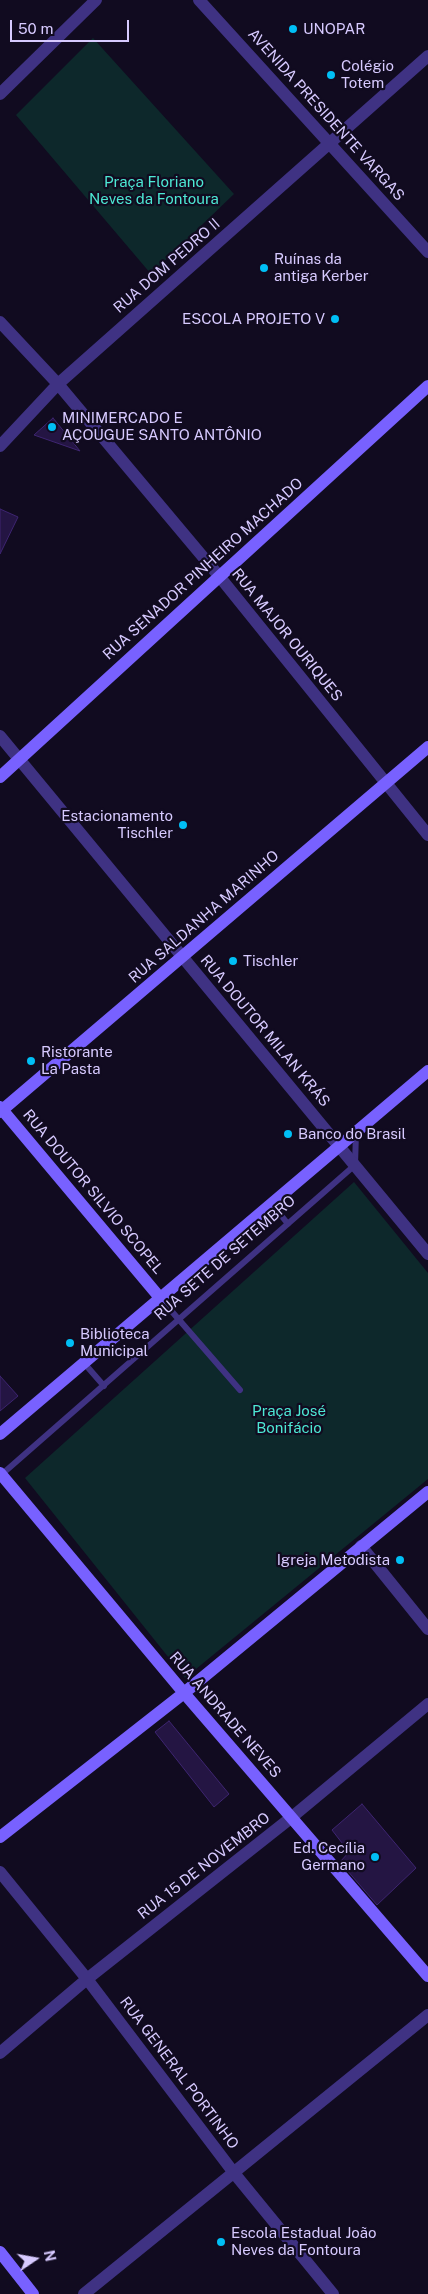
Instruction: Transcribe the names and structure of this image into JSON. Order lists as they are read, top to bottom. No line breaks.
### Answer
{"streets":{"street":["AVENIDA PRESIDENTE VARGAS","RUA DOM PEDRO II","RUA SENADOR PINHEIRO MACHADO","RUA MAJOR OURIQUES","RUA SALDANHA MARINHO","RUA DOUTOR MILAN KRÁS","RUA DOUTOR SILVIO SCOPEL","RUA SETE DE SETEMBRO","RUA ANDRADE NEVES","RUA 15 DE NOVEMBRO","RUA GENERAL PORTINHO"]},"crossings":[["AVENIDA PRESIDENTE VARGAS","RUA DOM PEDRO II"],["RUA DOM PEDRO II","RUA MAJOR OURIQUES"],["RUA SENADOR PINHEIRO MACHADO","RUA MAJOR OURIQUES"],["RUA SENADOR PINHEIRO MACHADO","RUA DOUTOR MILAN KRÁS"],["RUA MAJOR OURIQUES","RUA SALDANHA MARINHO"],["RUA SALDANHA MARINHO","RUA DOUTOR MILAN KRÁS"],["RUA SALDANHA MARINHO","RUA DOUTOR SILVIO SCOPEL"],["RUA DOUTOR MILAN KRÁS","RUA SETE DE SETEMBRO"],["RUA DOUTOR SILVIO SCOPEL","RUA SETE DE SETEMBRO"],["RUA SETE DE SETEMBRO","RUA ANDRADE NEVES"],["RUA ANDRADE NEVES","RUA 15 DE NOVEMBRO"],["RUA 15 DE NOVEMBRO","RUA GENERAL PORTINHO"]],"parks":["Praça Floriano Neves da Fontoura","Praça José Bonifácio"],"places":["UNOPAR","Colégio Totem","Ruínas da antiga Kerber","ESCOLA PROJETO V","MINIMERCADO E AÇOUGUE SANTO ANTÔNIO","Estacionamento Tischler","Tischler","Ristorante La Pasta","Banco do Brasil","Biblioteca Municipal","Igreja Metodista","Ed. Cecília Germano","Escola Estadual João Neves da Fontoura"],"scale_bar":"50 m","north":"right"}
